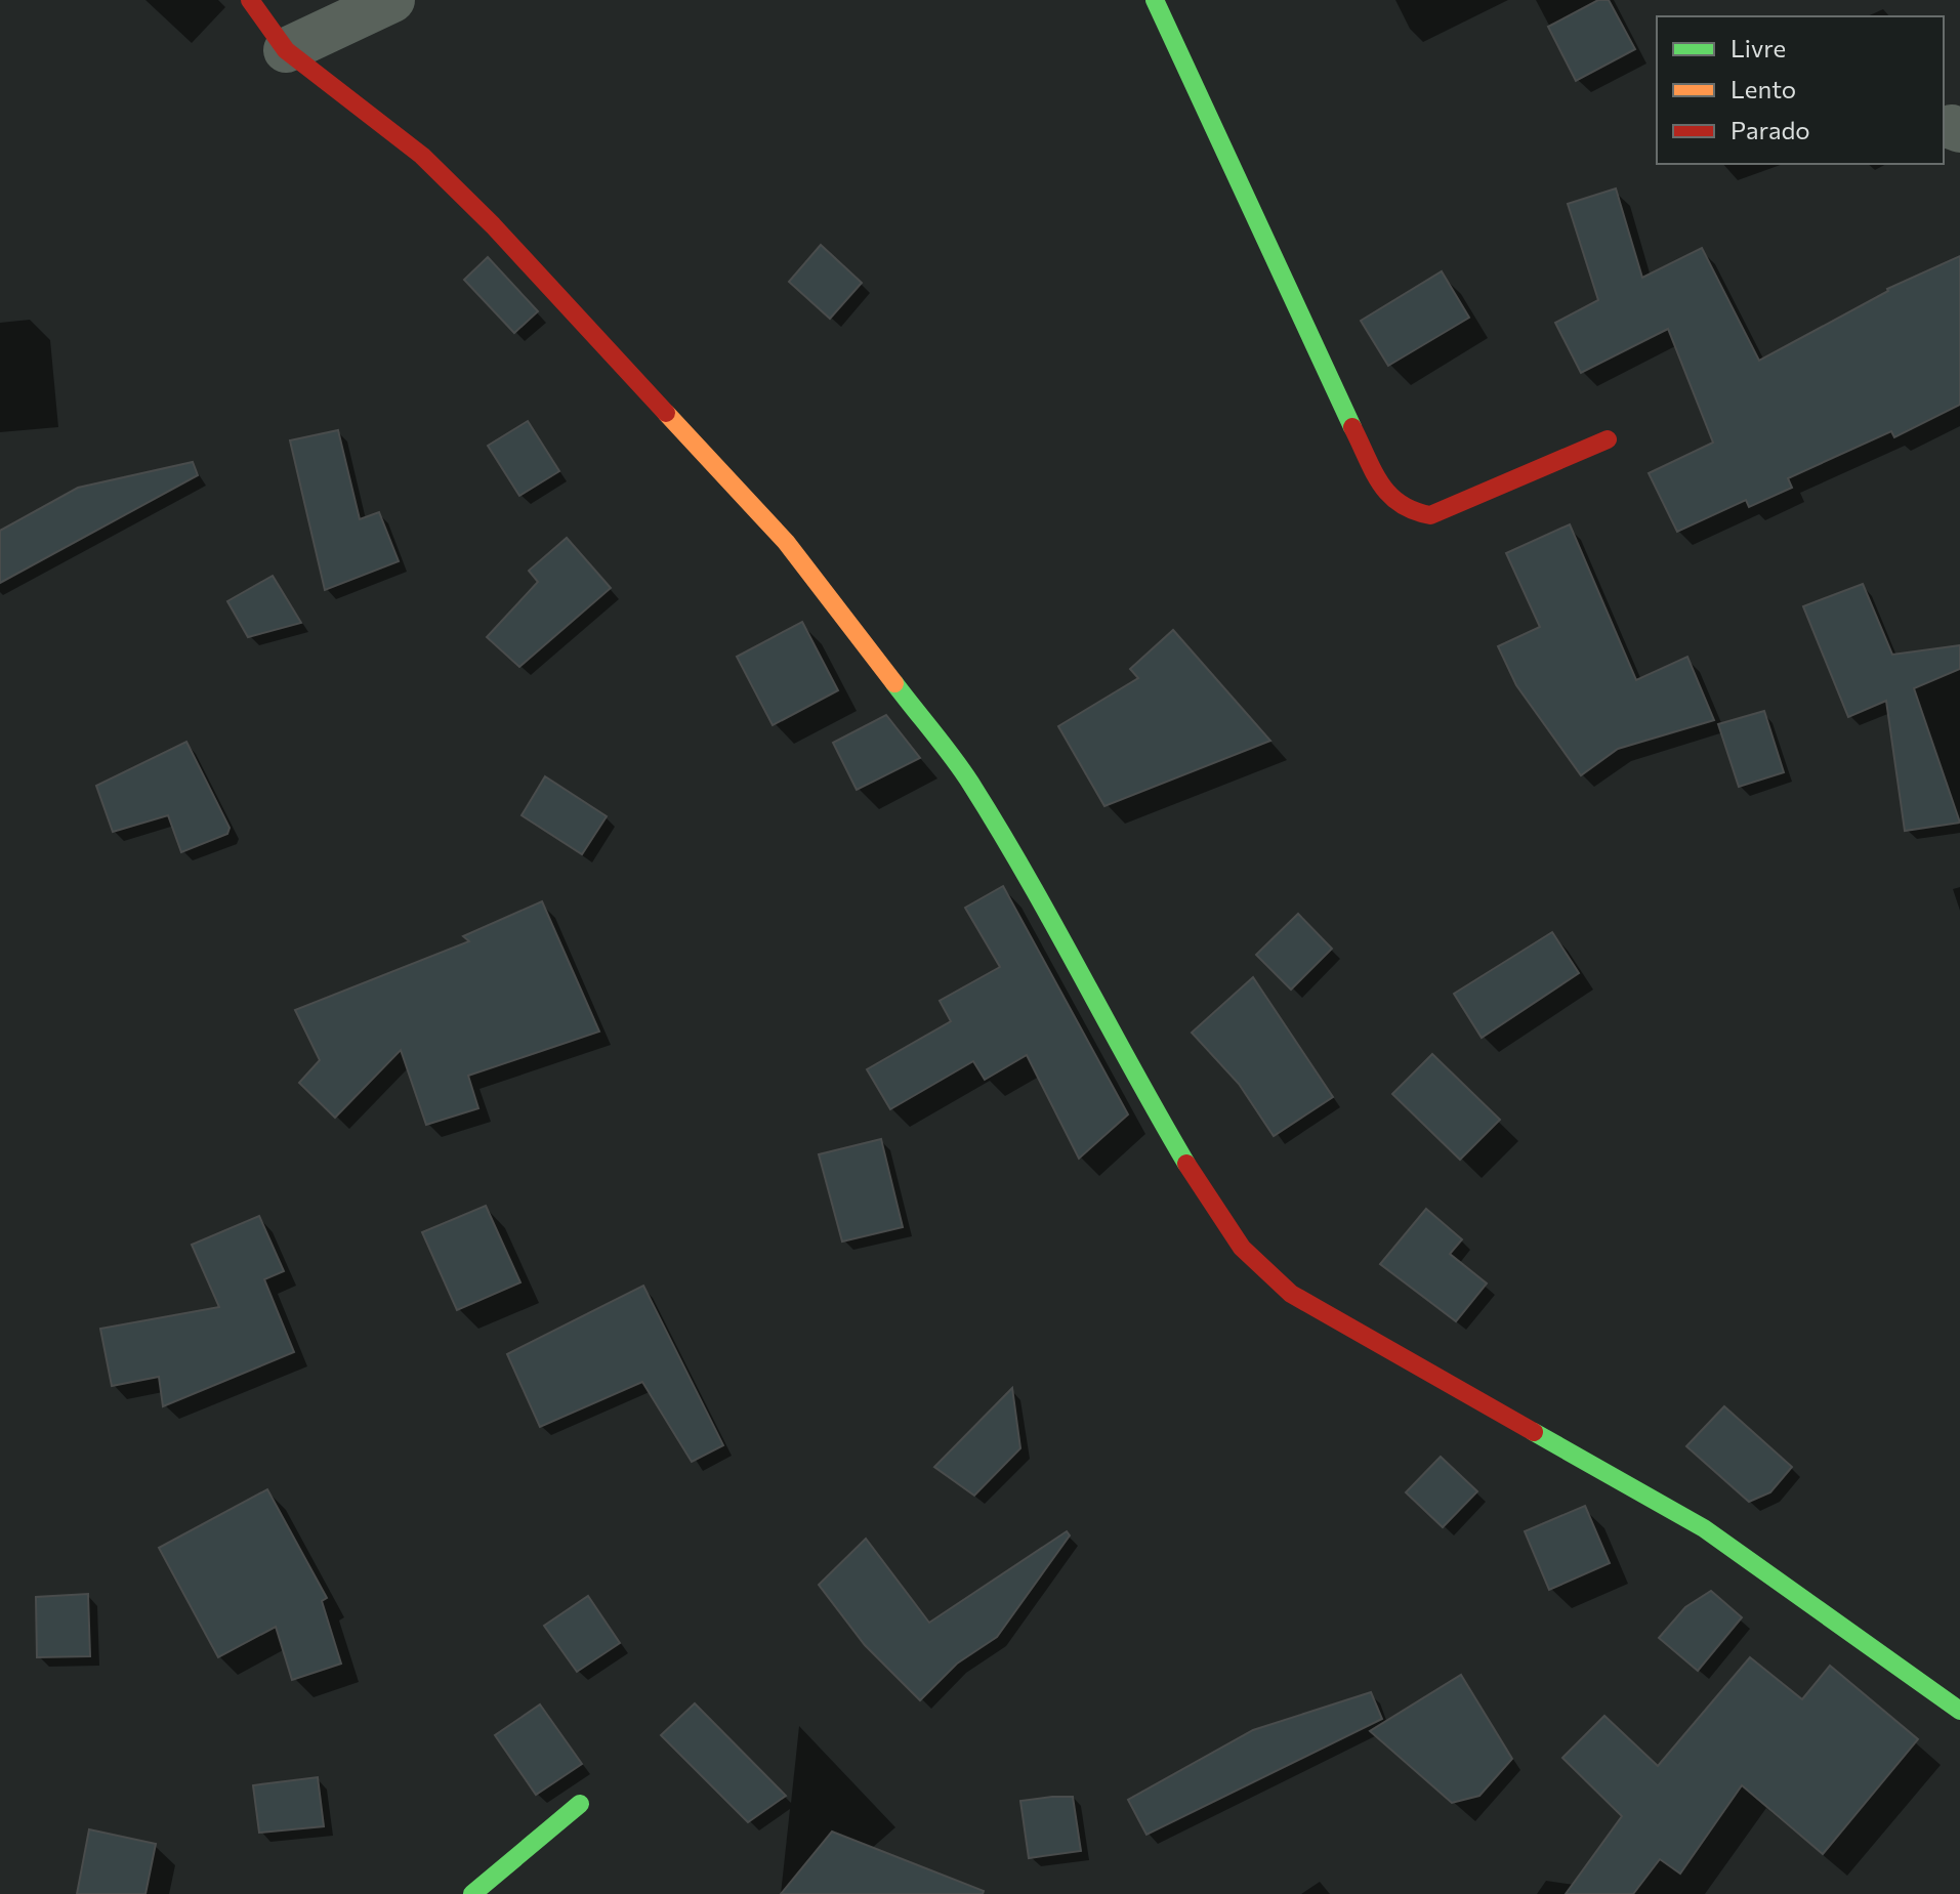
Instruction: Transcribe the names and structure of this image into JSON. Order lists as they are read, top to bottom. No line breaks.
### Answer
{"legend":["Livre","Lento","Parado"]}
